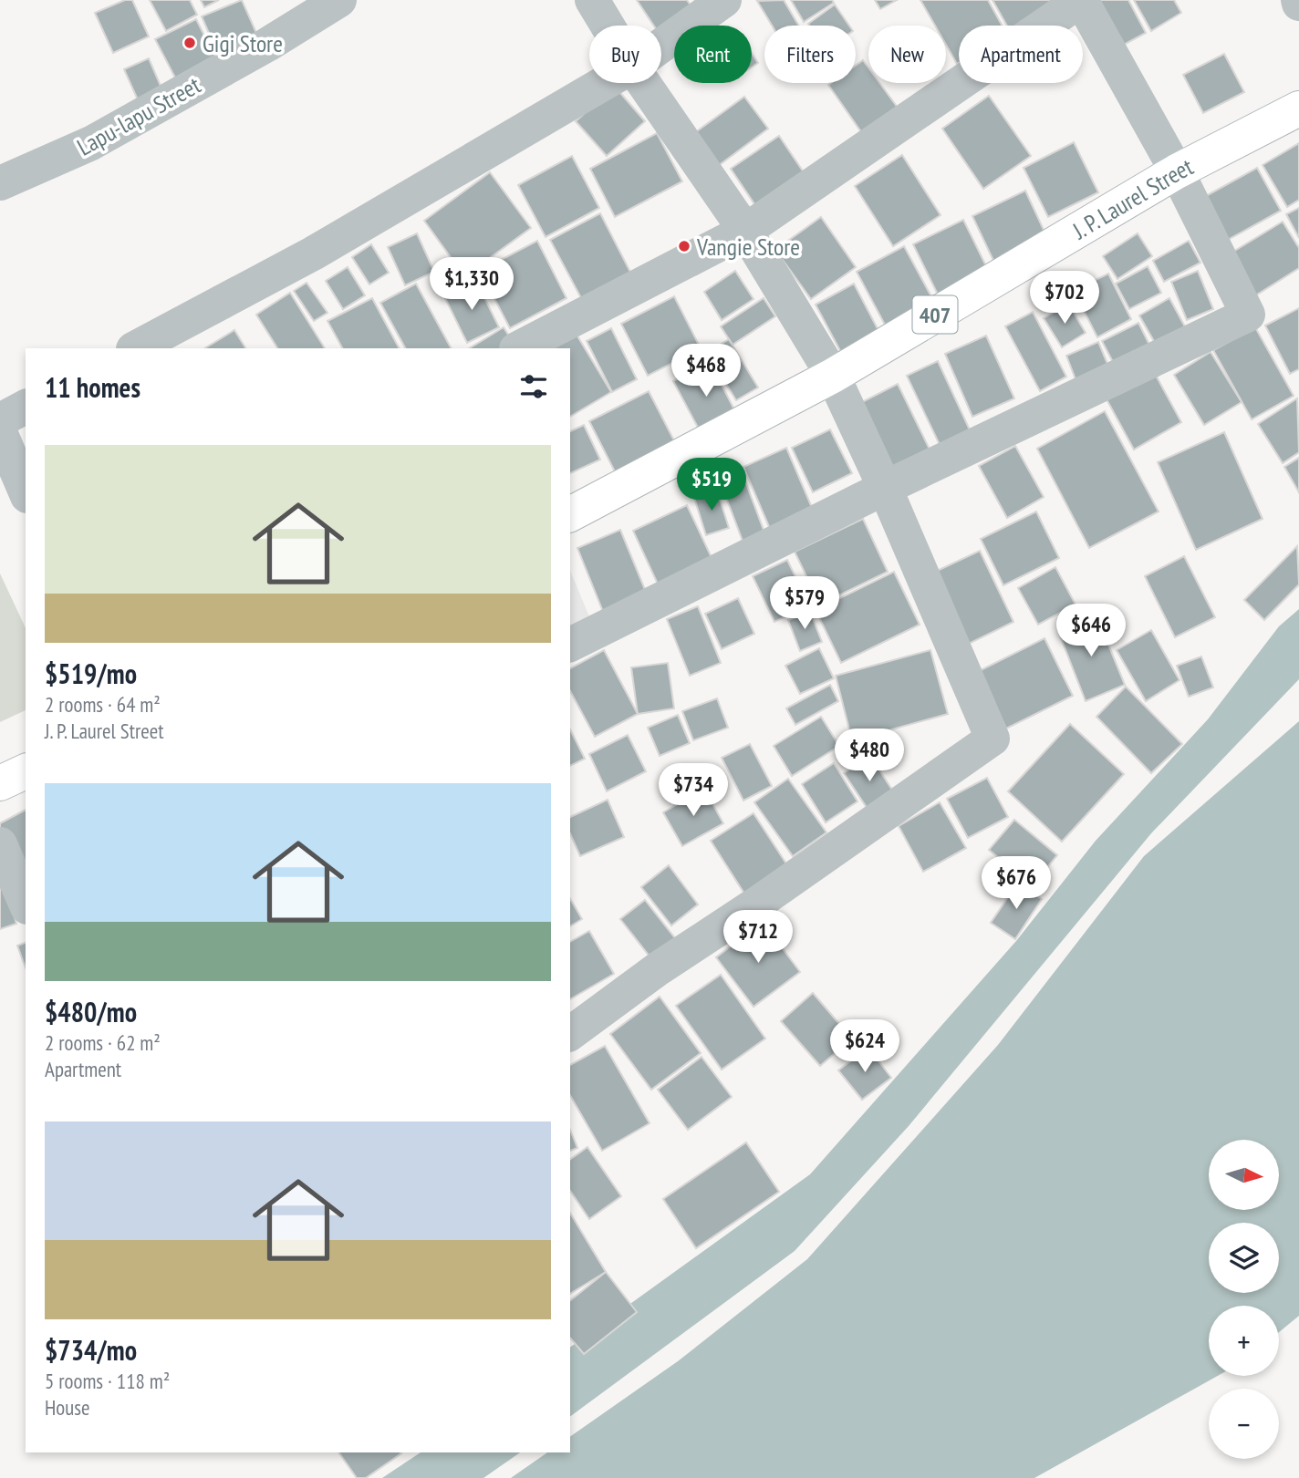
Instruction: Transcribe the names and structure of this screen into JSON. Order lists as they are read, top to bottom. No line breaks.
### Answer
{"streets":{"main road":["J. P. Laurel Street","407"],"street":["Lapu-lapu Street"]},"places":["Gigi Store","Vangie Store"],"north":"right","page":{"chip":["Buy","Rent","Filters","New","Apartment"],"price":["$1,330","$702","$468","$519","$579","$646","$480","$734","$676","$712","$624"],"heading":"11 homes","list":[{"name":"$519/mo","note":"2 rooms · 64 m² · J. P. Laurel Street"},{"name":"$480/mo","note":"2 rooms · 62 m² · Apartment"},{"name":"$734/mo","note":"5 rooms · 118 m² · House"}],"map_buttons":["+","−"]}}
